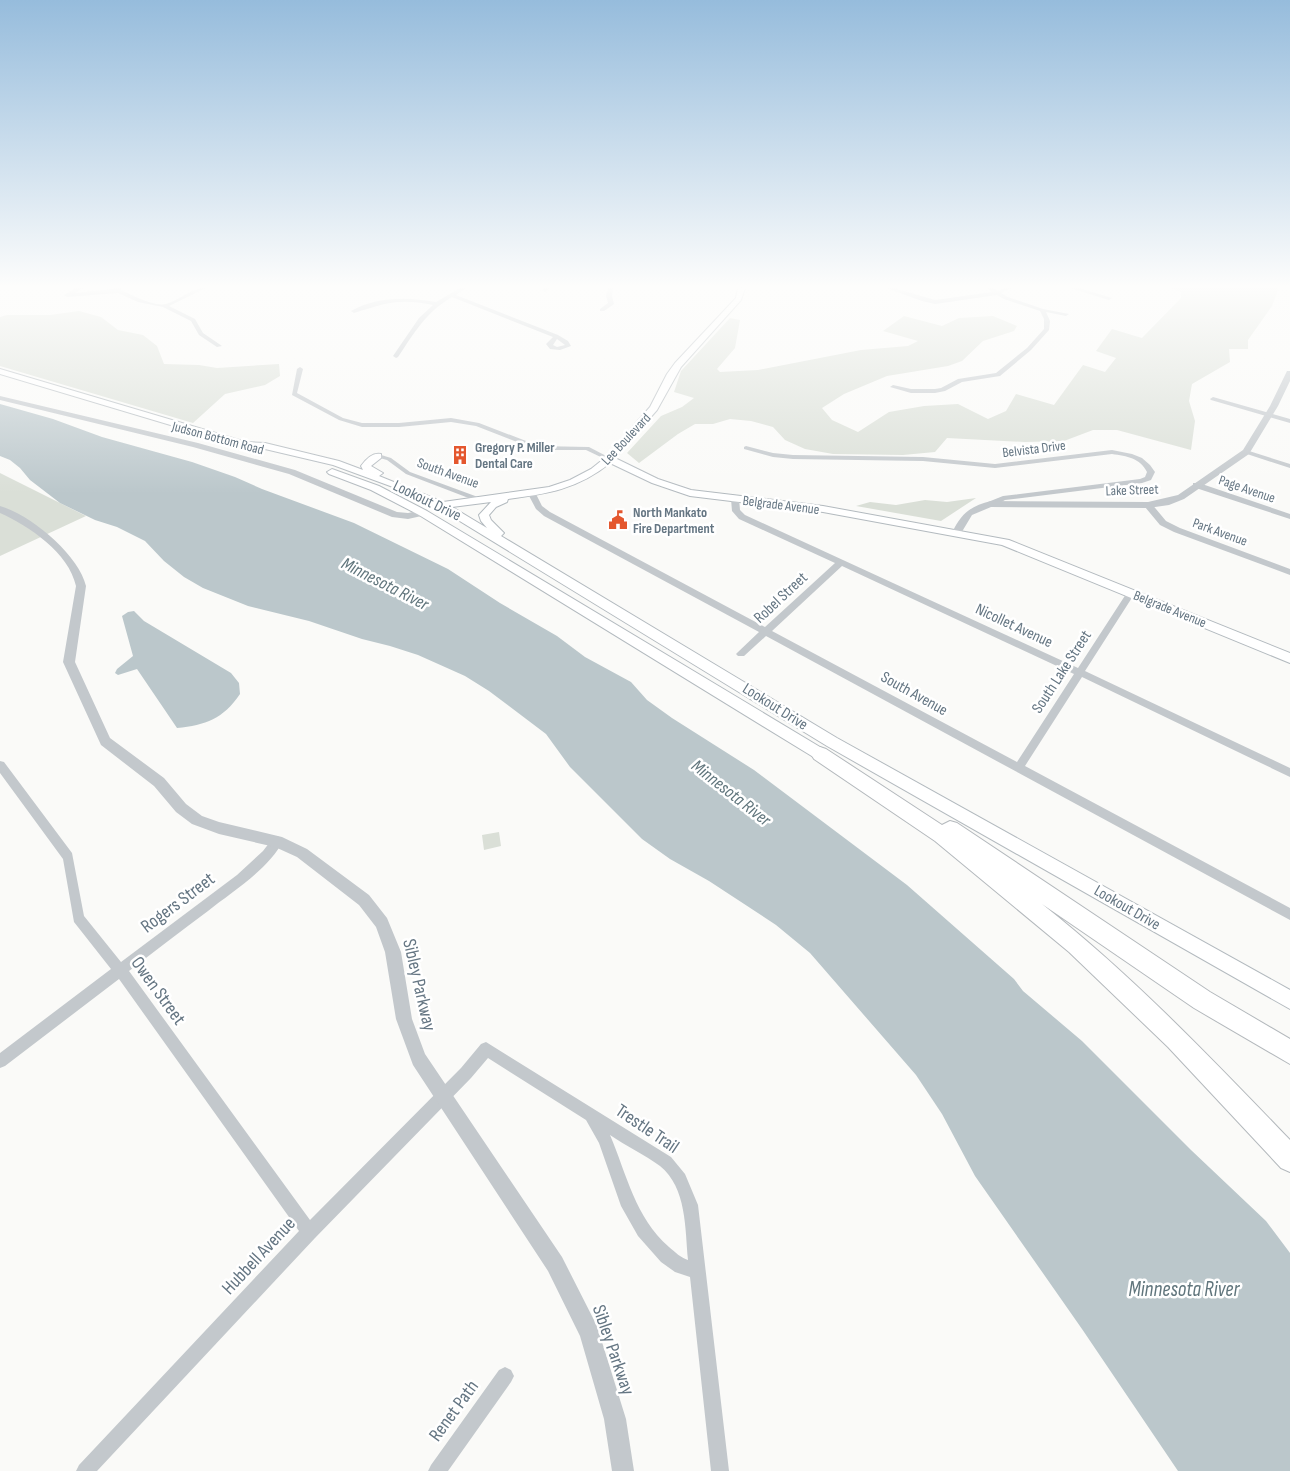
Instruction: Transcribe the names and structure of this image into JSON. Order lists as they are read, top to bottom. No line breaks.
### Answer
{"streets":{"main road":["Lee Boulevard","Lookout Drive","Belgrade Avenue"],"street":["Judson Bottom Road","Belvista Drive","South Avenue","Page Avenue","Lake Street","Park Avenue","Robel Street","Nicollet Avenue","South Lake Street","Rogers Street","Sibley Parkway","Owen Street","Trestle Trail","Hubbell Avenue","Renet Path"]},"crossings":[["Judson Bottom Road","Lee Boulevard"],["Judson Bottom Road","Lookout Drive"],["Lee Boulevard","South Avenue"],["Lee Boulevard","Lookout Drive"],["Lee Boulevard","Belgrade Avenue"],["Belvista Drive","Lake Street"],["South Avenue","Robel Street"],["South Avenue","South Lake Street"],["Page Avenue","Lake Street"],["Lake Street","Belgrade Avenue"],["Lake Street","Park Avenue"],["Belgrade Avenue","Nicollet Avenue"],["Belgrade Avenue","South Lake Street"],["Robel Street","Nicollet Avenue"],["Nicollet Avenue","South Lake Street"],["Rogers Street","Sibley Parkway"],["Rogers Street","Owen Street"],["Sibley Parkway","Hubbell Avenue"],["Owen Street","Hubbell Avenue"],["Trestle Trail","Hubbell Avenue"]],"water":["Minnesota River"],"places":{"building":["Gregory P. Miller Dental Care"],"public building":["North Mankato Fire Department"]}}
